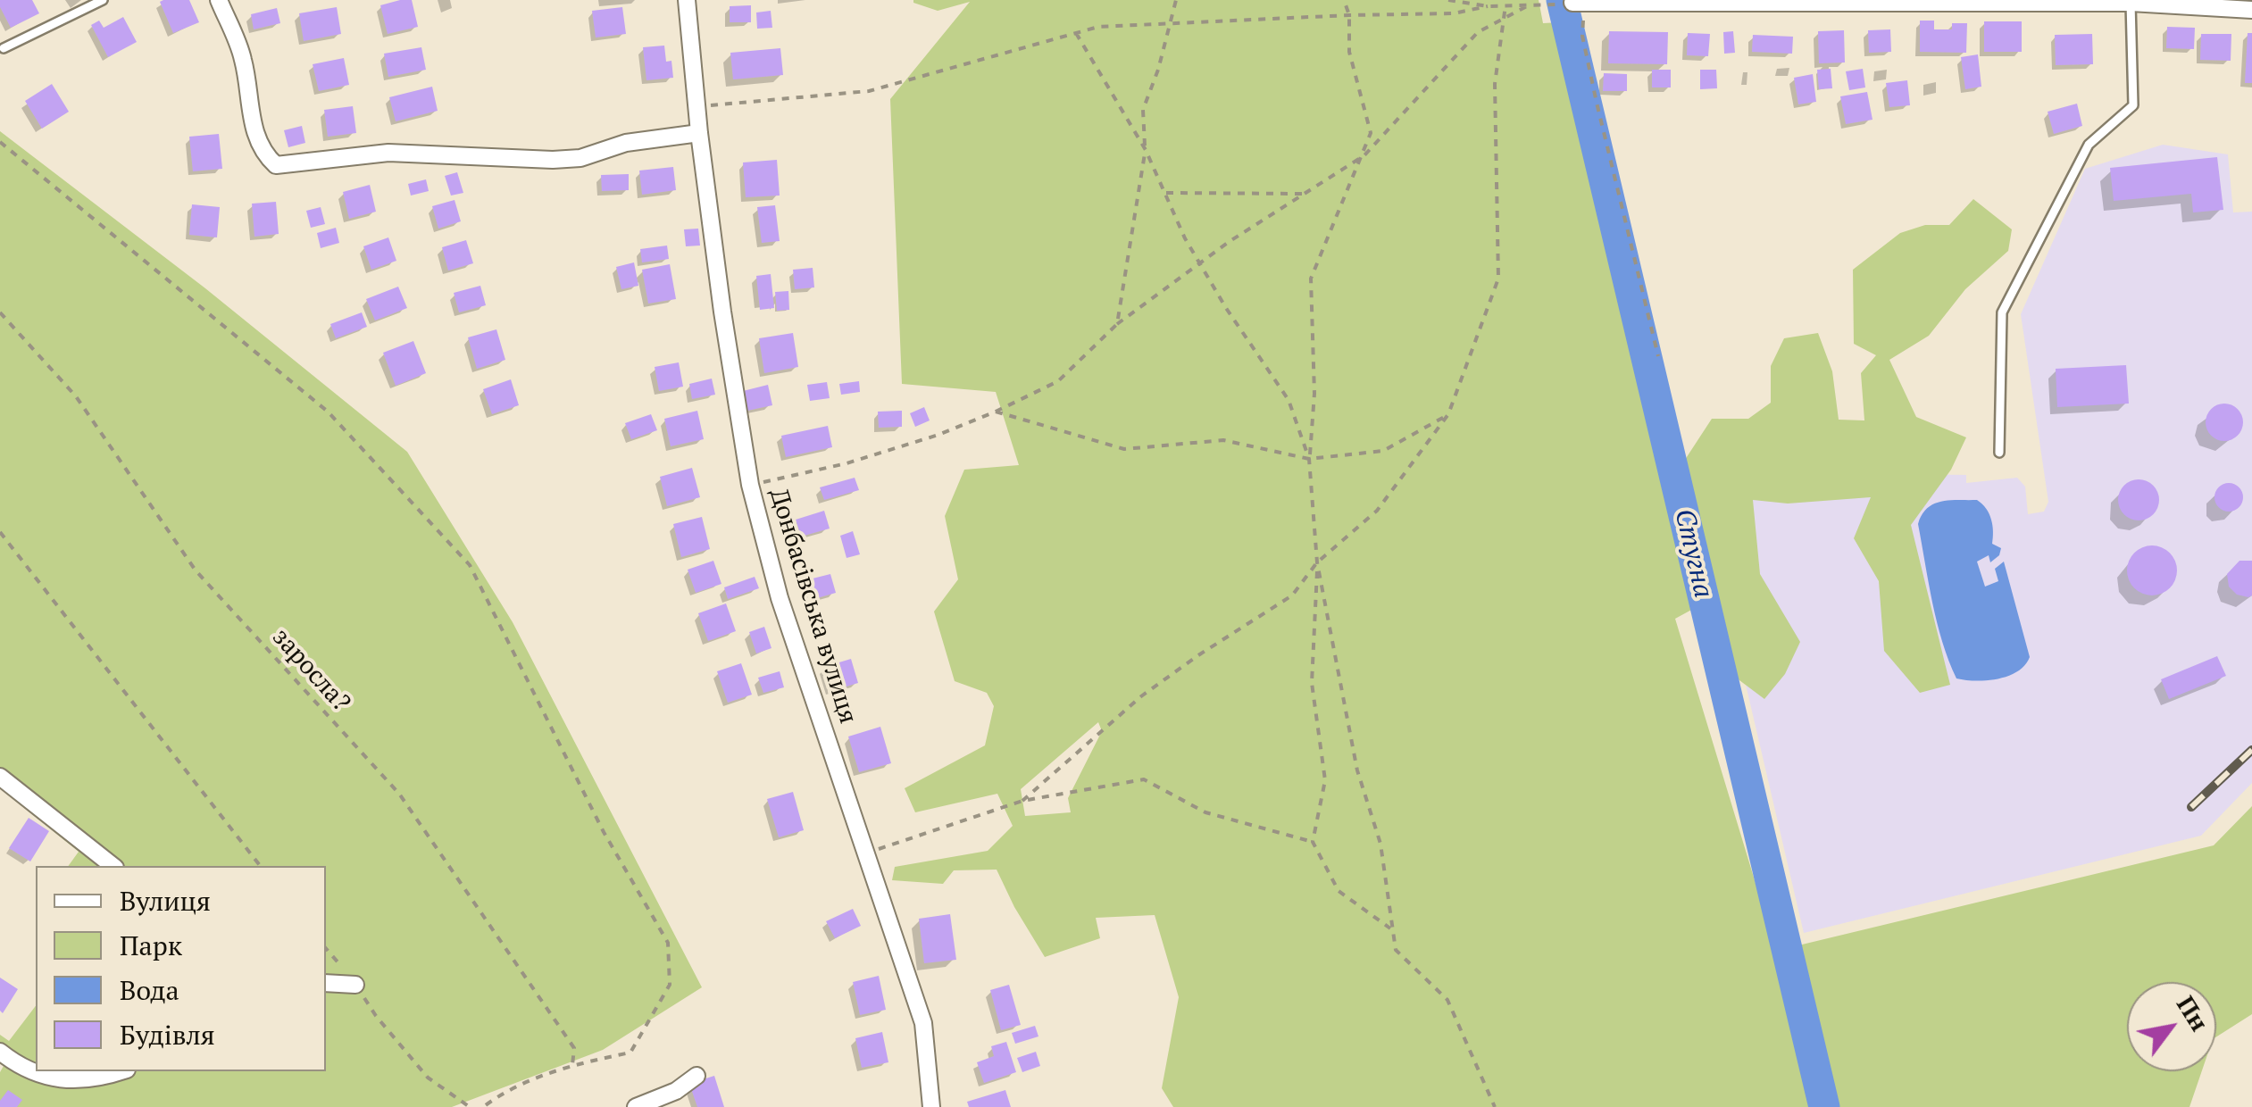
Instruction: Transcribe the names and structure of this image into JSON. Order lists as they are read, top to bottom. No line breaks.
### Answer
{"streets":{"street":["Донбасівська вулиця"],"path":["заросла?"]},"water":["Стугна"],"legend":["Вулиця","Парк","Вода","Будівля"],"north":"top right"}
